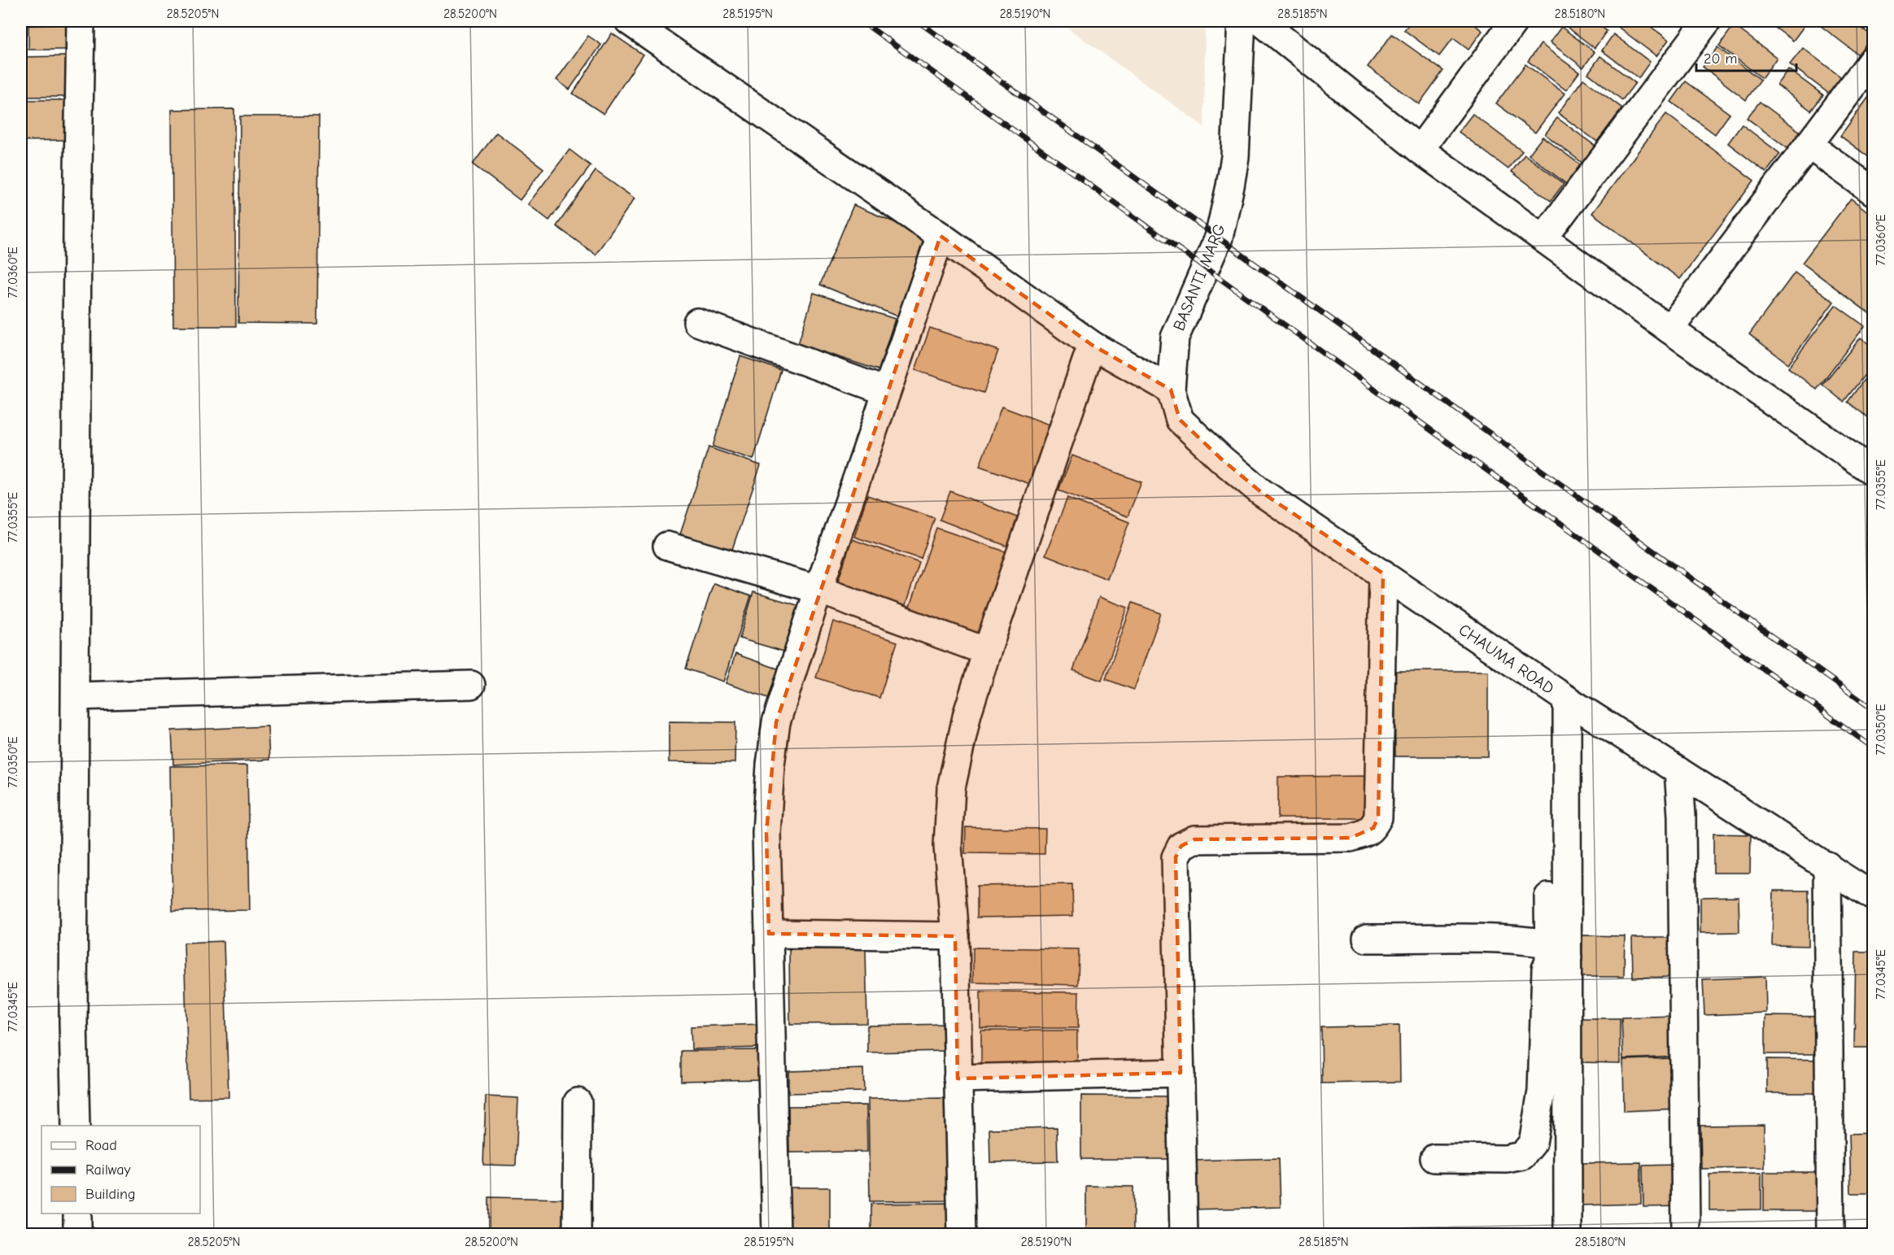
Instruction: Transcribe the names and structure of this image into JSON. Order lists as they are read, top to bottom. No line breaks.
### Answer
{"streets":{"street":["BASANTI MARG","CHAUMA ROAD"]},"crossings":[["BASANTI MARG","CHAUMA ROAD"]],"legend":["Road","Railway","Building"],"scale_bar":"20 m","coordinates":["28.5205°N","28.5200°N","28.5195°N","28.5190°N","28.5185°N","28.5180°N","77.0360°E","77.0355°E","77.0350°E","77.0345°E"]}
